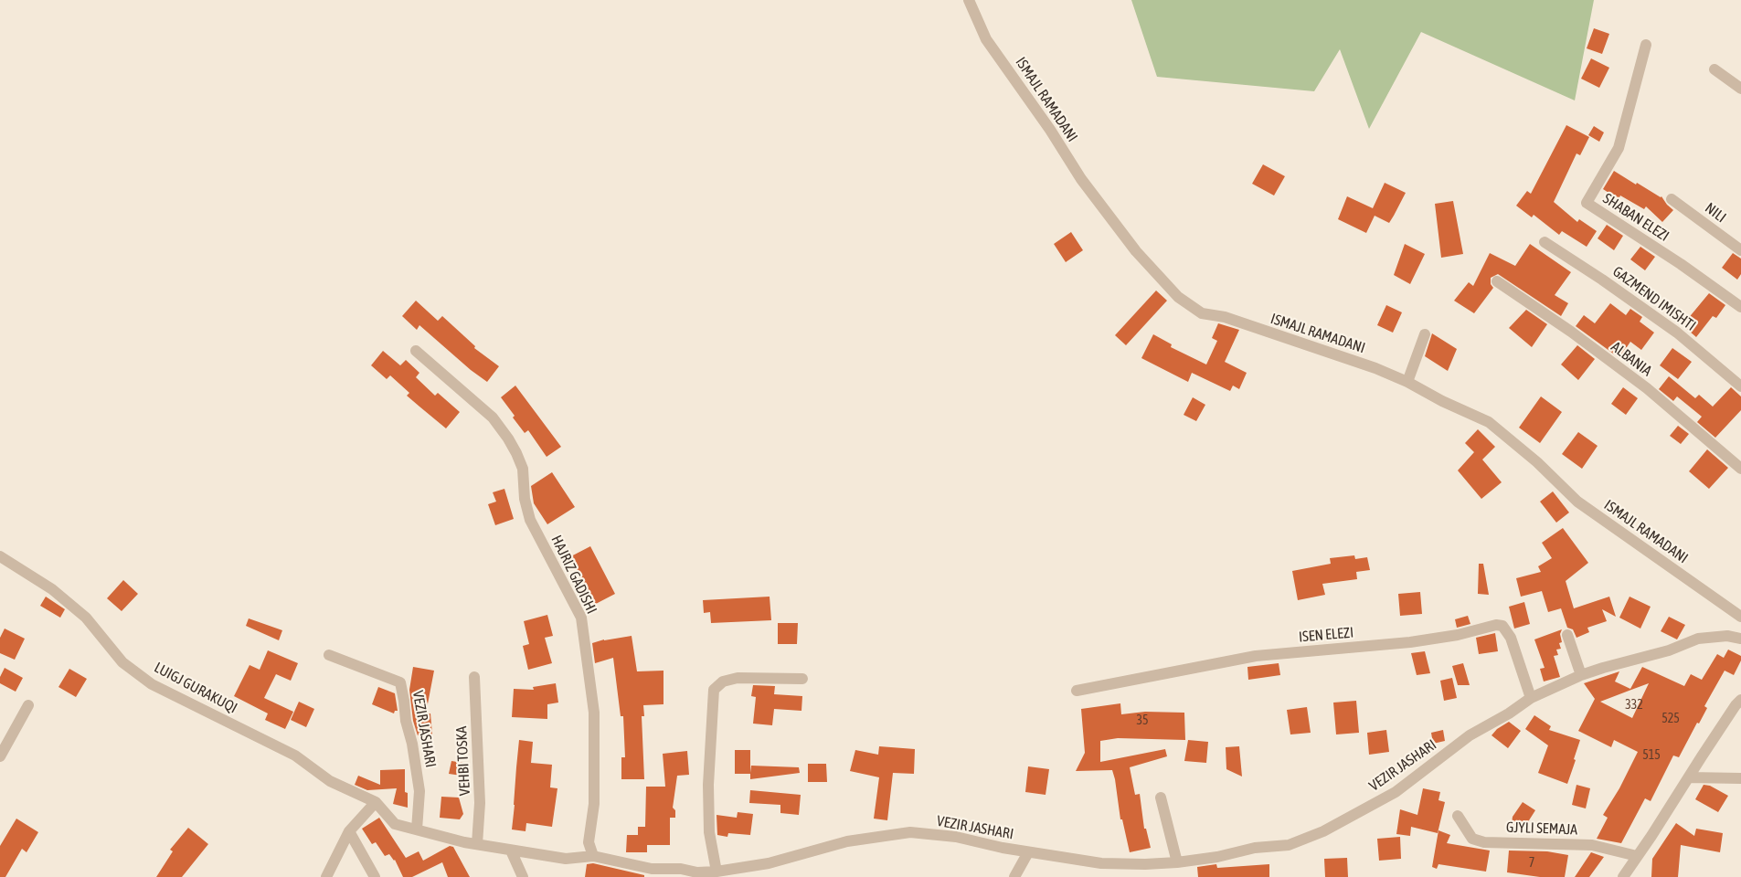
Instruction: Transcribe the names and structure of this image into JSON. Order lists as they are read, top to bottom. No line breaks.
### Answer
{"streets":{"street":["ISMAJL RAMADANI","NILI","SHABAN ELEZI","GAZMEND IMISHTI","ALBANIA","HAJRIZ GADISHI","ISEN ELEZI","LUIGJ GURAKUQI","VEZIR JASHARI","VEHBI TOSKA","GJYLI SEMAJA"]},"crossings":[["HAJRIZ GADISHI","VEZIR JASHARI"],["ISEN ELEZI","VEZIR JASHARI"],["LUIGJ GURAKUQI","VEZIR JASHARI"],["VEZIR JASHARI","VEHBI TOSKA"]],"house_numbers":["332","525","35","515","7"]}
